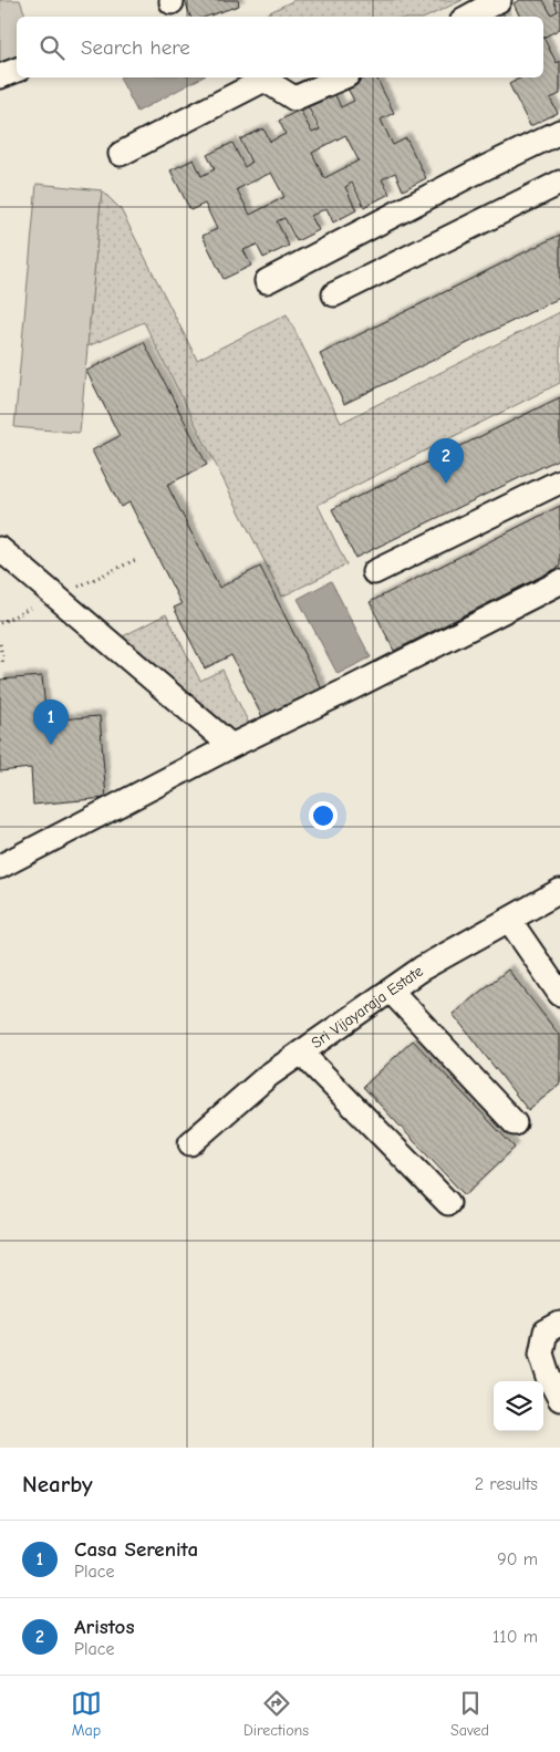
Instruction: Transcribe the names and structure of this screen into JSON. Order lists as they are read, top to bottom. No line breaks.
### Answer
{"streets":{"street":["Sri Vijayaraja Estate"]},"page":{"search":"Search here","pins":["2","1"],"heading":["Nearby","2 results"],"list":[{"mark":"1","name":"Casa Serenita","note":"Place","value":"90 m"},{"mark":"2","name":"Aristos","note":"Place","value":"110 m"}],"nav":["Map","Directions","Saved"]}}
